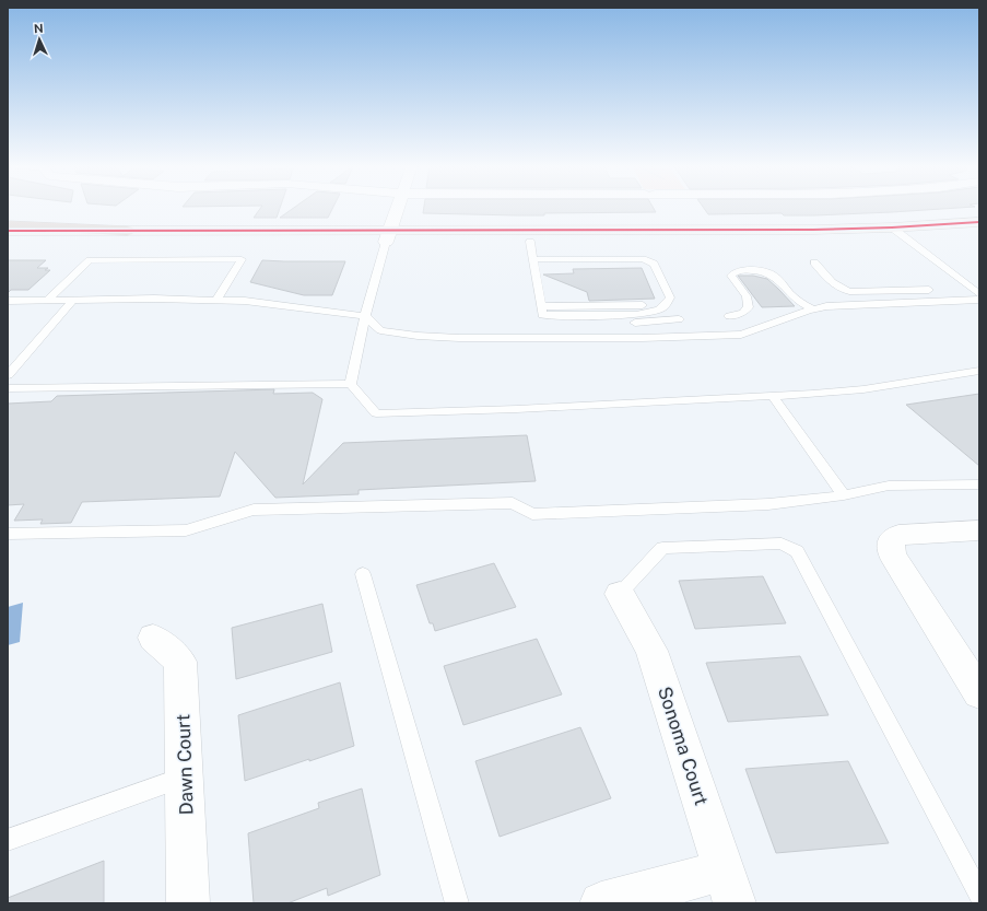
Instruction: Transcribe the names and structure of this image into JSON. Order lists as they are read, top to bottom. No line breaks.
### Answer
{"streets":{"street":["Sonoma Court","Dawn Court"]},"north":"top"}
